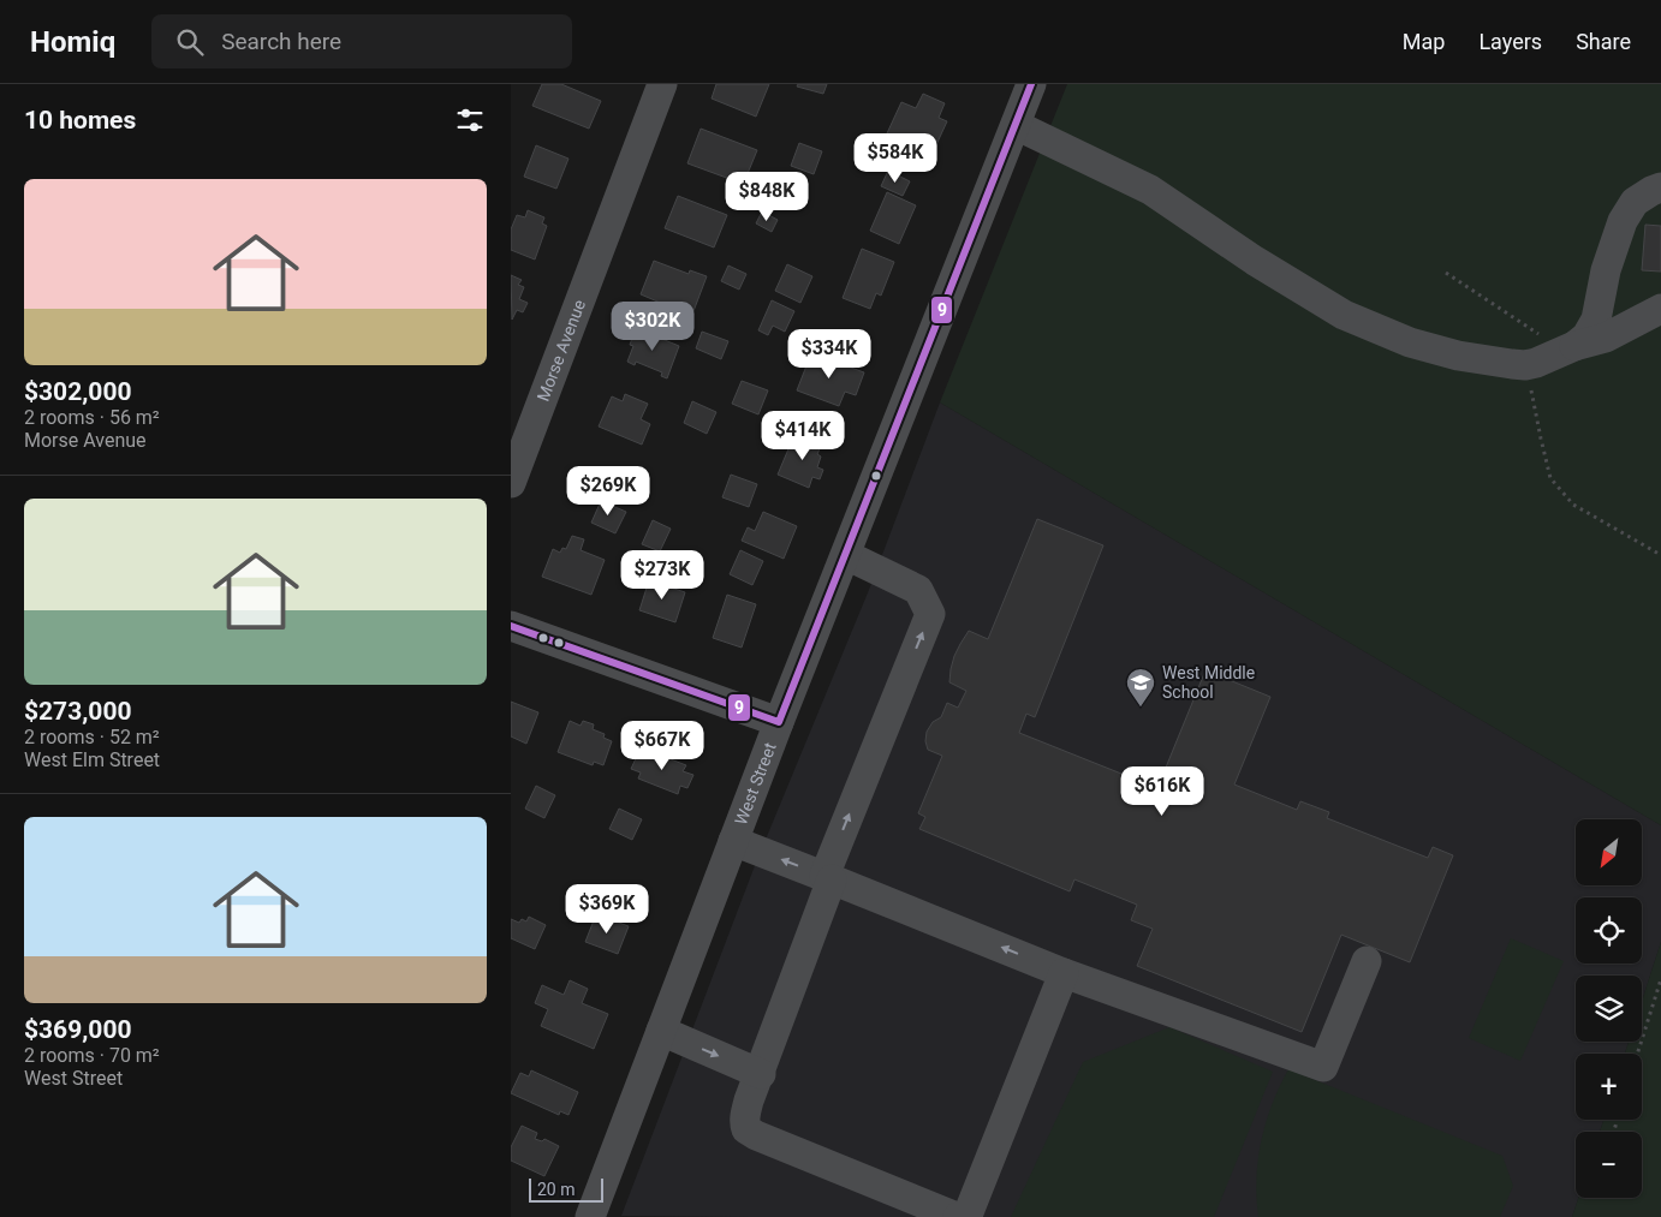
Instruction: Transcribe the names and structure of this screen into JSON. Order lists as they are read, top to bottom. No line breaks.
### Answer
{"streets":{"street":["Morse Avenue","West Street"]},"places":{"school or university":["West Middle School"]},"lines":["transit line 9"],"scale_bar":"20 m","north":"bottom left","page":{"header":"Homiq","search":"Search here","nav":["Map","Layers","Share"],"heading":"10 homes","price":["$584K","$848K","$302K","$334K","$414K","$269K","$273K","$667K","$616K","$369K"],"list":[{"name":"$302,000","note":"2 rooms · 56 m² · Morse Avenue"},{"name":"$273,000","note":"2 rooms · 52 m² · West Elm Street"},{"name":"$369,000","note":"2 rooms · 70 m² · West Street"}],"map_buttons":["+","−"],"scale":"20 m"}}
